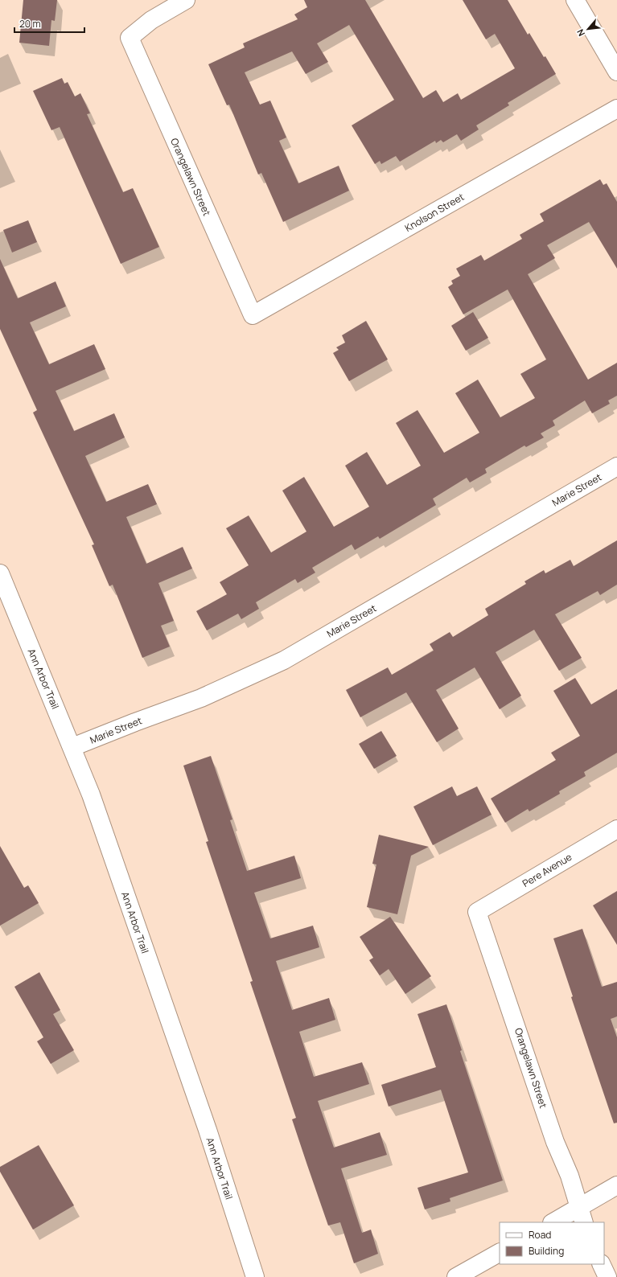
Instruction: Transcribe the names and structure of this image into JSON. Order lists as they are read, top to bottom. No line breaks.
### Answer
{"streets":{"street":["Orangelawn Street","Knolson Street","Marie Street","Ann Arbor Trail","Pere Avenue"]},"crossings":[["Orangelawn Street","Knolson Street"],["Orangelawn Street","Pere Avenue"],["Marie Street","Ann Arbor Trail"]],"legend":["Road","Building"],"scale_bar":"20 m","north":"bottom left"}
